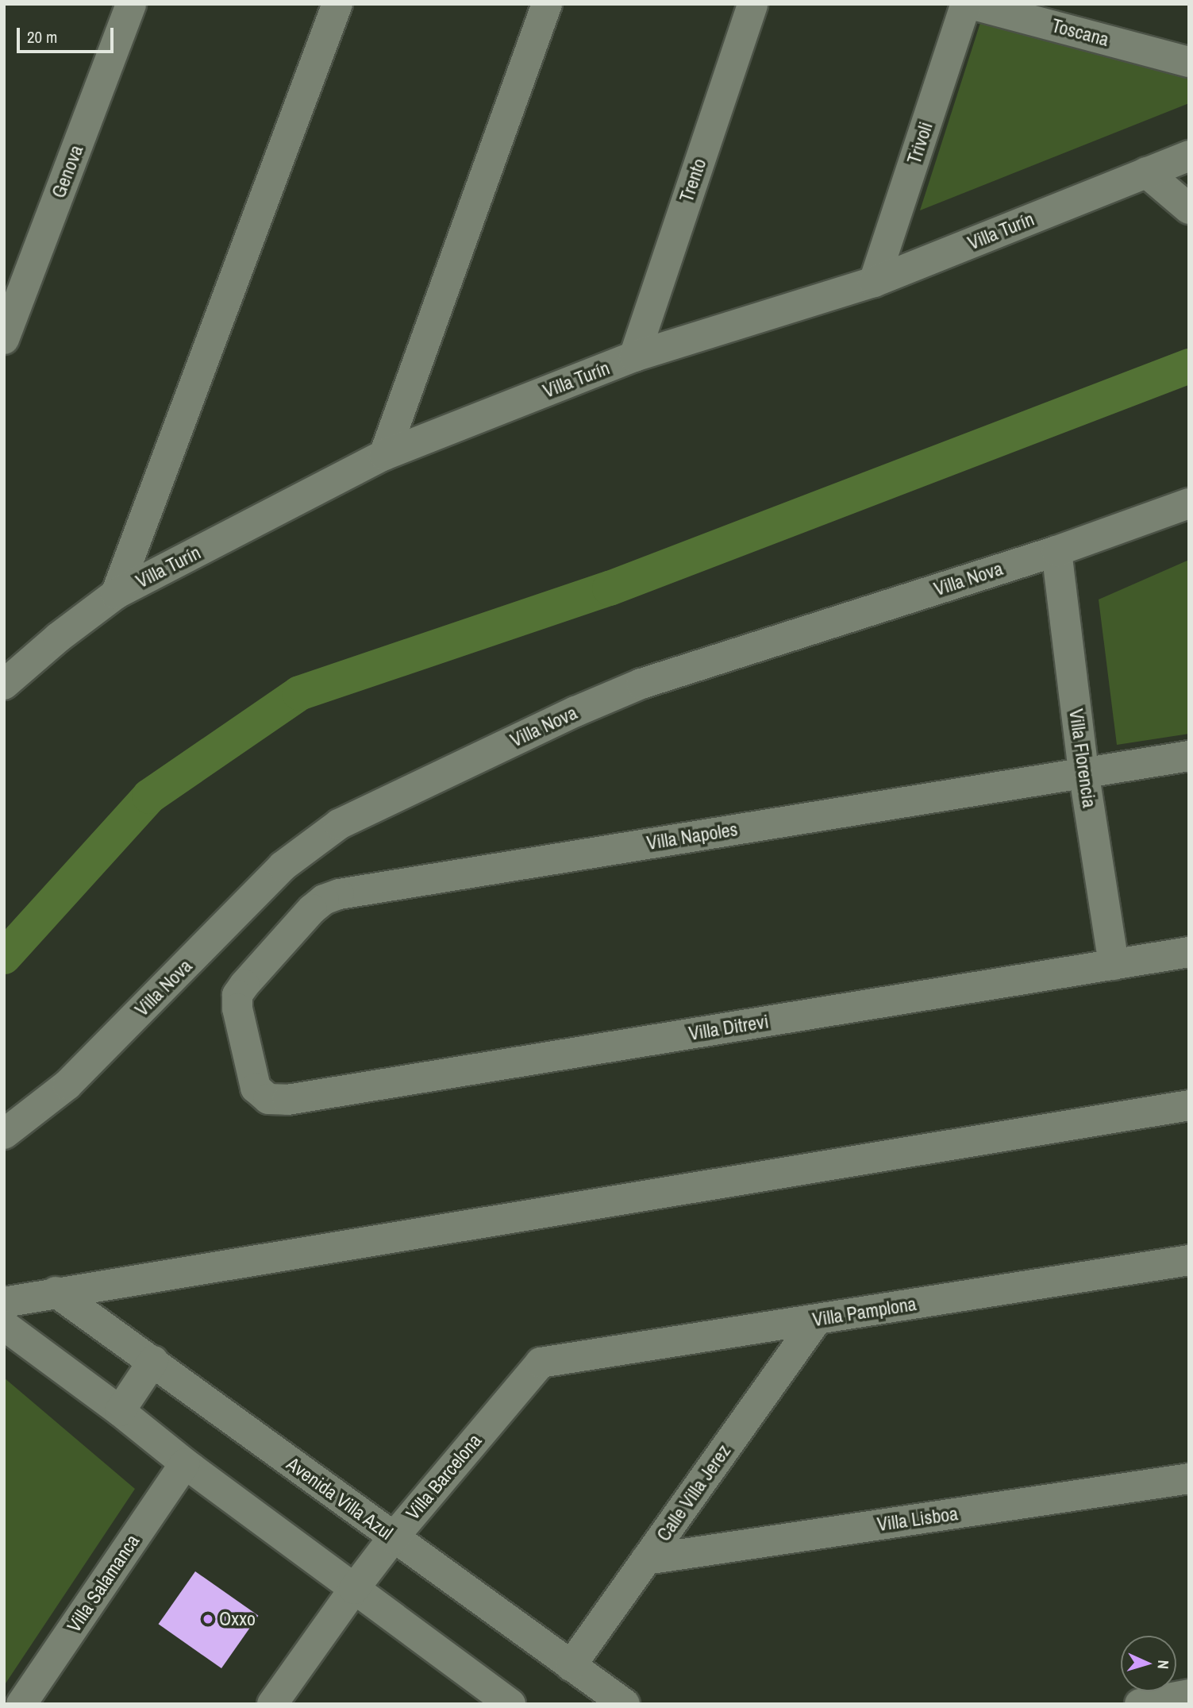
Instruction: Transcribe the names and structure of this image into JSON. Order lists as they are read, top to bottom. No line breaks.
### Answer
{"streets":{"street":["Toscana","Trivoli","Genova","Trento","Villa Turín","Villa Nova","Villa Florencia","Villa Napoles","Villa Ditrevi","Villa Pamplona","Villa Barcelona","Calle Villa Jerez","Avenida Villa Azul","Villa Lisboa","Villa Salamanca"]},"crossings":[["Trivoli","Villa Turín"],["Trento","Villa Turín"],["Villa Nova","Villa Florencia"],["Villa Florencia","Villa Napoles"],["Villa Florencia","Villa Ditrevi"],["Villa Napoles","Villa Ditrevi"],["Villa Pamplona","Villa Barcelona"],["Villa Pamplona","Calle Villa Jerez"],["Villa Barcelona","Avenida Villa Azul"],["Calle Villa Jerez","Avenida Villa Azul"],["Calle Villa Jerez","Villa Lisboa"]],"places":["Oxxo"],"scale_bar":"20 m","north":"right"}
